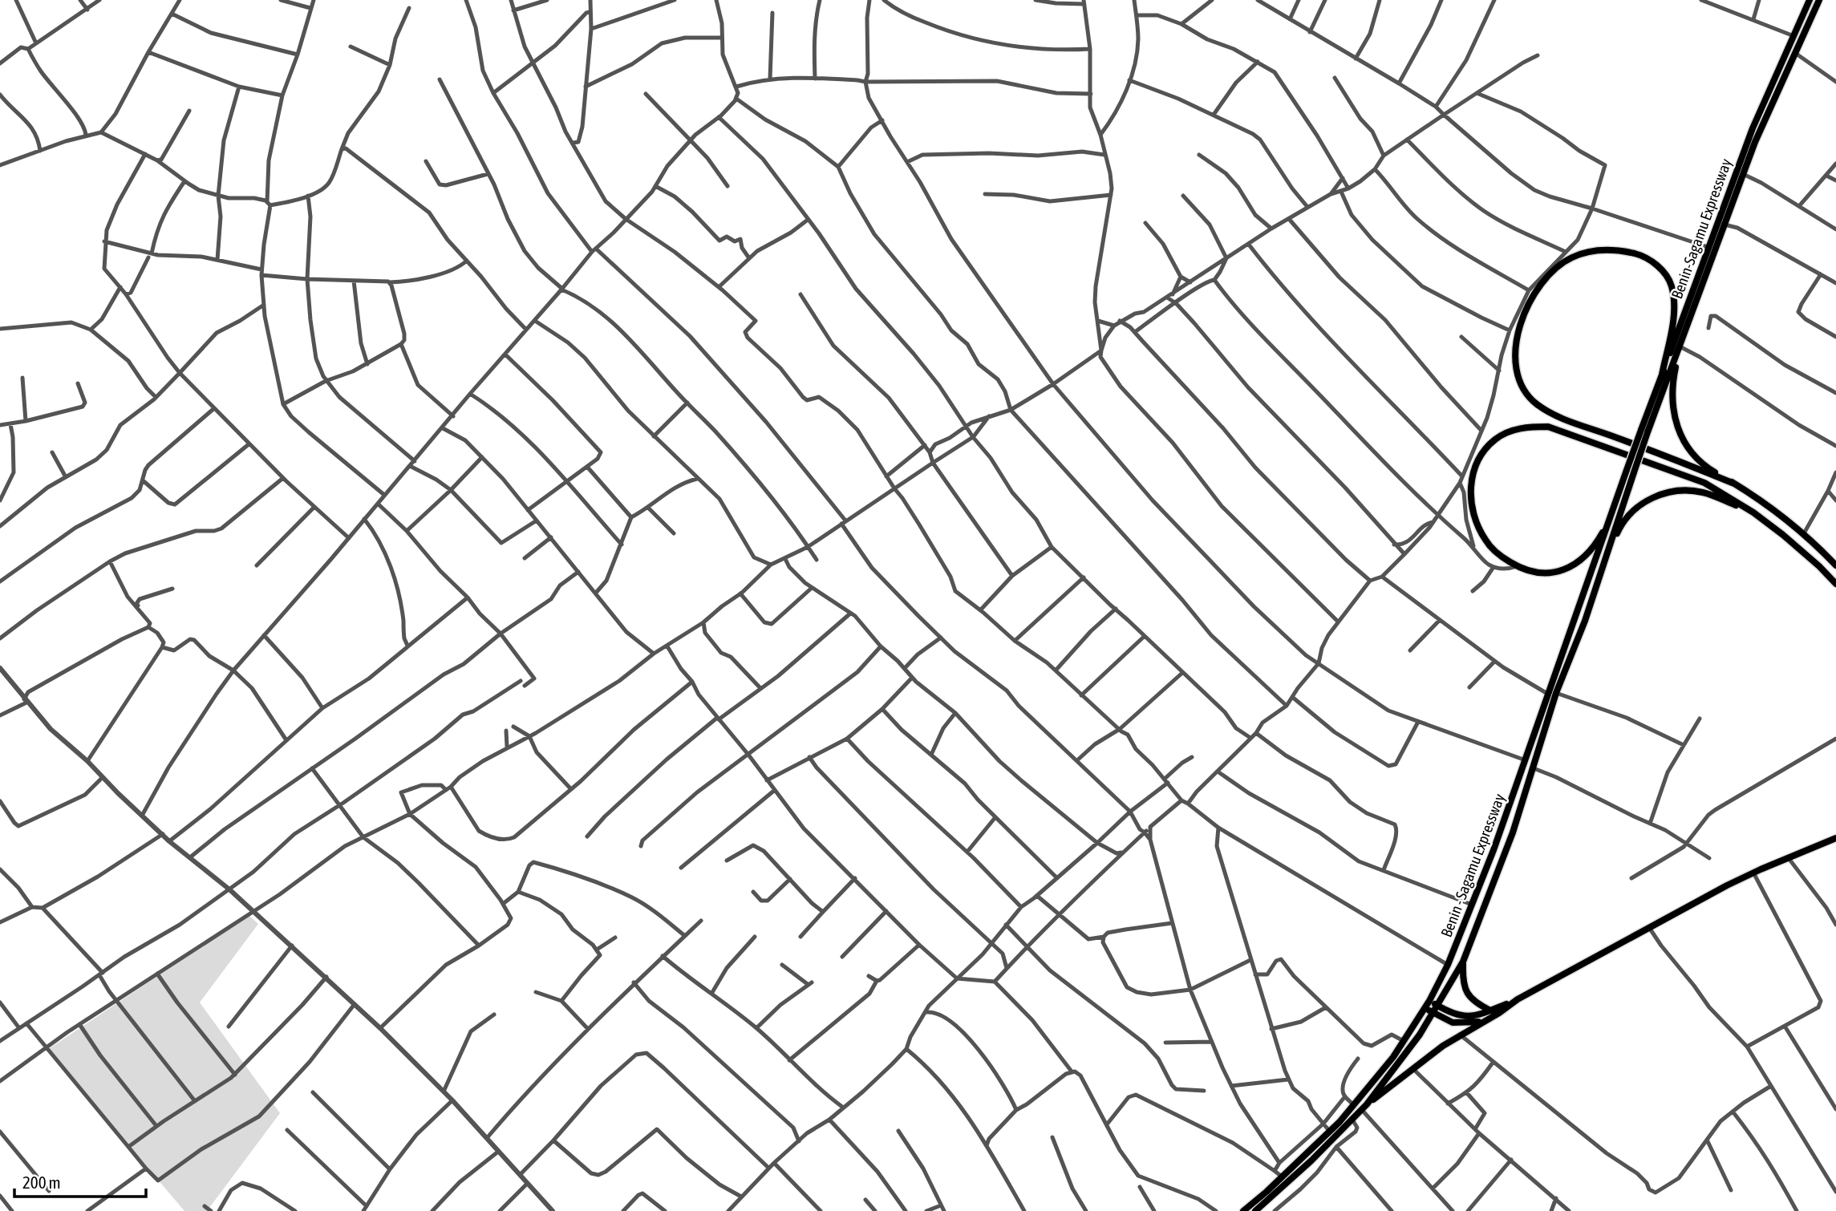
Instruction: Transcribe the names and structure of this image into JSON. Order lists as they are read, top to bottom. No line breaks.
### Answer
{"streets":{"highway":["Benin-Sagamu Expressway","Benin - Sagamu Expressway"]},"scale_bar":"200 m"}
